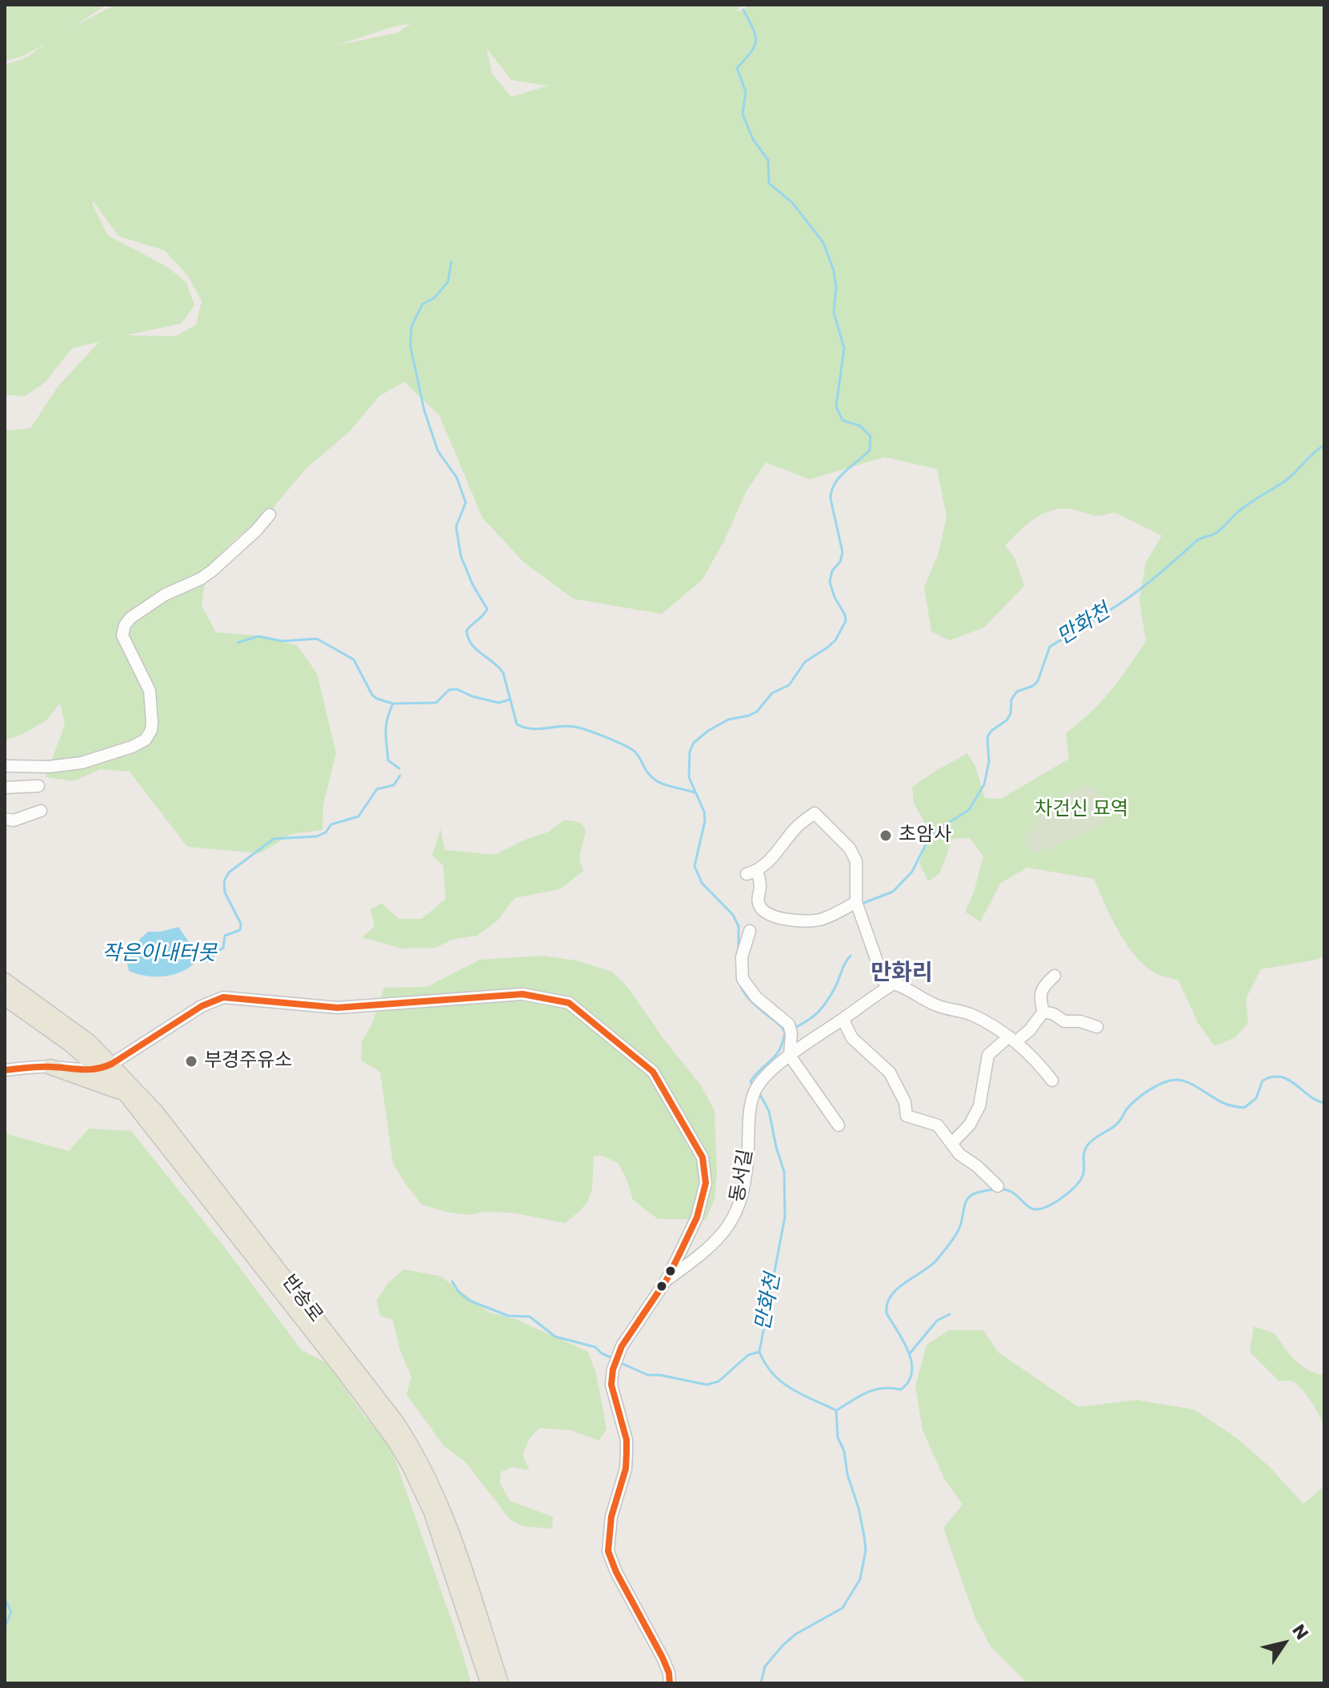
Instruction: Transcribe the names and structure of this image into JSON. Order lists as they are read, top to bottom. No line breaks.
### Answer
{"streets":{"main road":["반송로"],"street":["동서길"]},"crossings":[["동서길","반송로"]],"districts":["만화리"],"water":["만화천","작은이내터못"],"parks":["차건신 묘역"],"places":["초암사","부경주유소"],"north":"top right"}
